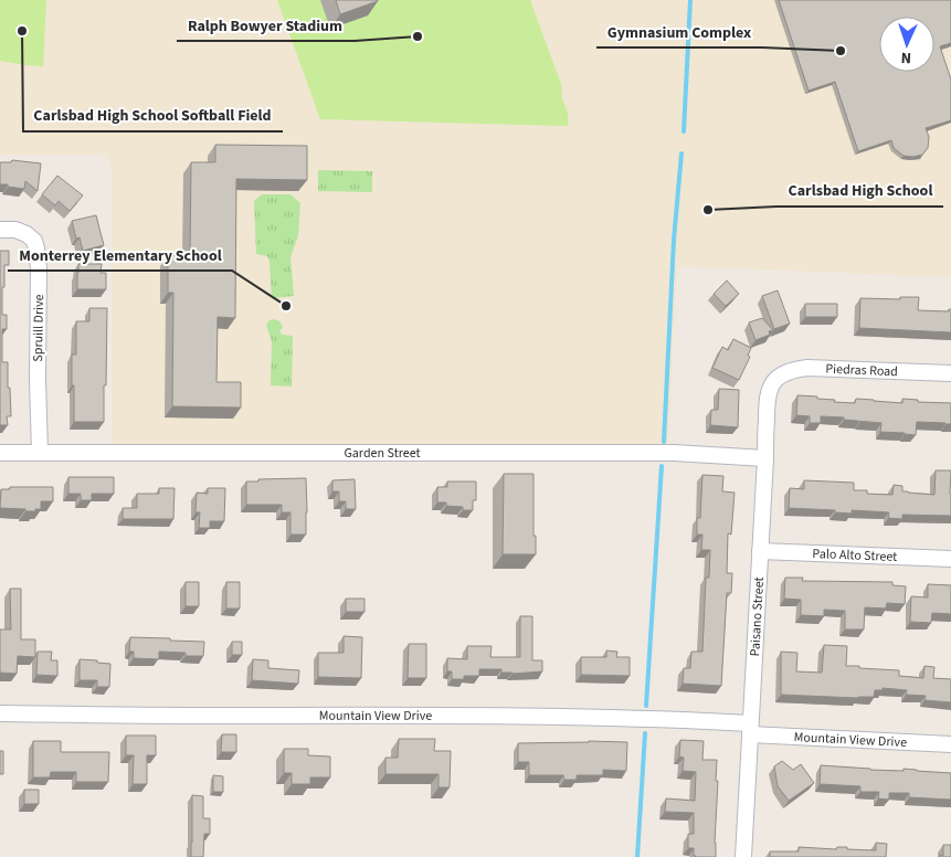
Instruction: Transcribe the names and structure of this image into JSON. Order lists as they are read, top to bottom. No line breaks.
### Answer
{"streets":{"street":["Spruill Drive","Piedras Road","Garden Street","Palo Alto Street","Paisano Street","Mountain View Drive"]},"crossings":[["Spruill Drive","Garden Street"],["Piedras Road","Paisano Street"],["Garden Street","Paisano Street"],["Palo Alto Street","Paisano Street"],["Paisano Street","Mountain View Drive"]],"places":["Carlsbad High School Softball Field","Ralph Bowyer Stadium","Gymnasium Complex","Carlsbad High School","Monterrey Elementary School"],"north":"bottom"}
